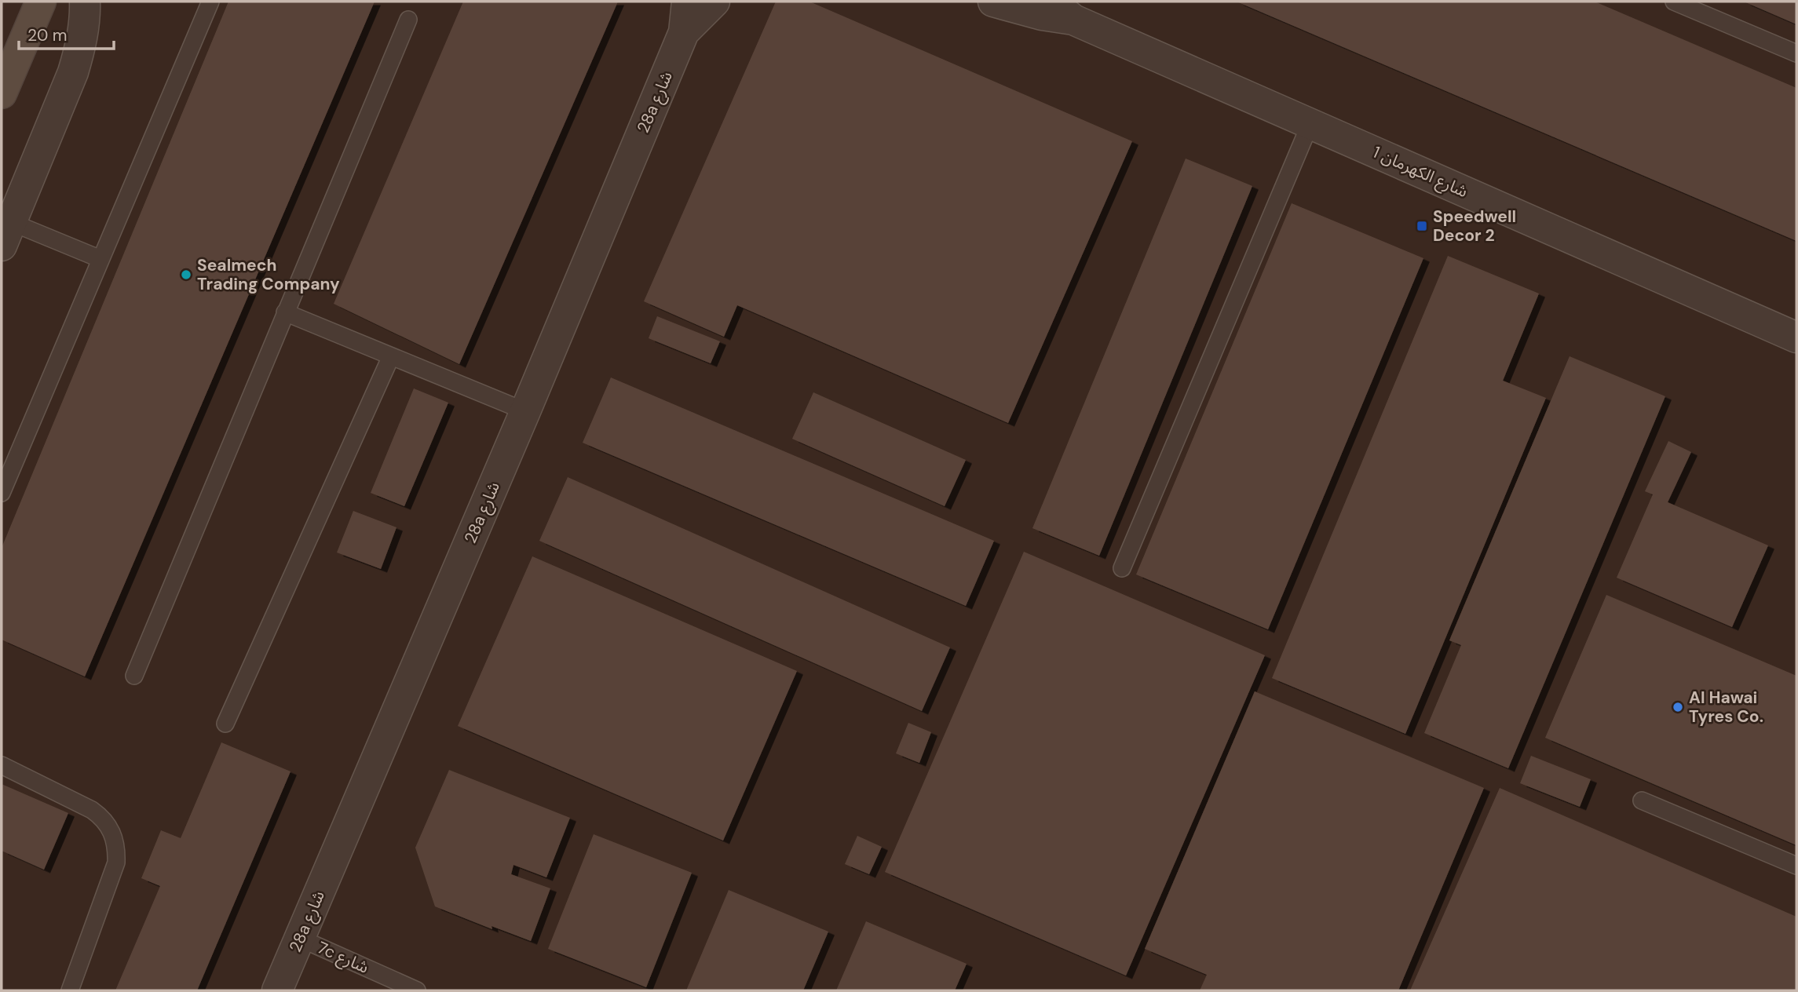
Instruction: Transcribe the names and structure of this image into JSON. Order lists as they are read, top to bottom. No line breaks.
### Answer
{"streets":{"street":["28a شارع","شارع الكهرمان 1"],"lane":["7c شارع"]},"crossings":[["28a شارع","7c شارع"]],"places":{"transit":["Speedwell Decor 2"],"other":["Sealmech Trading Company","Al Hawai Tyres Co."]},"scale_bar":"20 m"}
